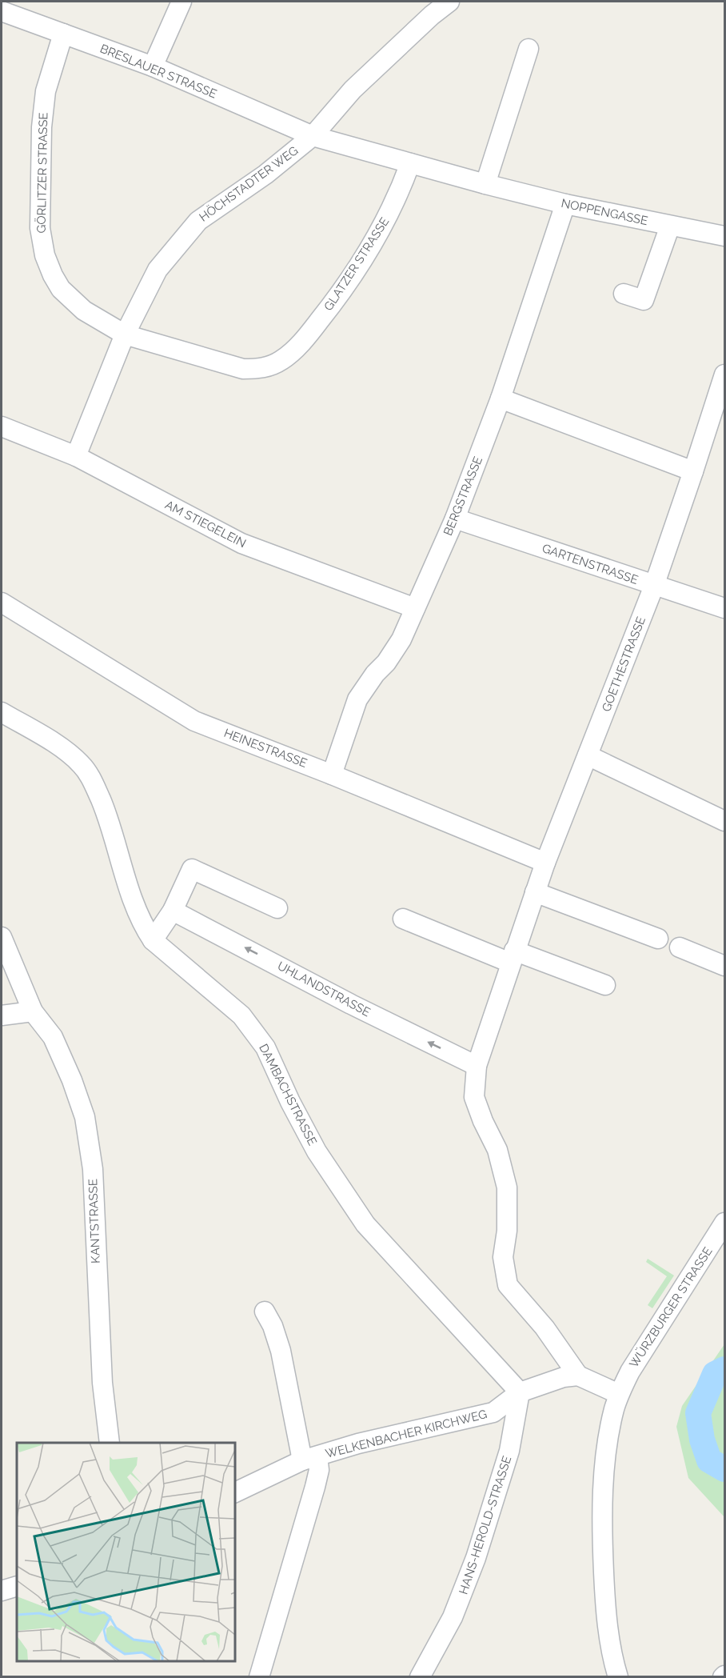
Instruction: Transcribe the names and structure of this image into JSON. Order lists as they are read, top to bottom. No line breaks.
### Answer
{"streets":{"street":["BRESLAUER STRASSE","GÖRLITZER STRASSE","HÖCHSTADTER WEG","NOPPENGASSE","GLATZER STRASSE","BERGSTRASSE","AM STIEGELEIN","GARTENSTRASSE","GOETHESTRASSE","HEINESTRASSE","UHLANDSTRASSE","DAMBACHSTRASSE","KANTSTRASSE","WÜRZBURGER STRASSE","WELKENBACHER KIRCHWEG","HANS-HEROLD-STRASSE"]},"crossings":[["BRESLAUER STRASSE","GÖRLITZER STRASSE"],["BRESLAUER STRASSE","HÖCHSTADTER WEG"],["BRESLAUER STRASSE","NOPPENGASSE"],["GÖRLITZER STRASSE","HÖCHSTADTER WEG"],["GÖRLITZER STRASSE","GLATZER STRASSE"],["HÖCHSTADTER WEG","NOPPENGASSE"],["HÖCHSTADTER WEG","GLATZER STRASSE"],["HÖCHSTADTER WEG","AM STIEGELEIN"],["NOPPENGASSE","GLATZER STRASSE"],["NOPPENGASSE","BERGSTRASSE"],["BERGSTRASSE","AM STIEGELEIN"],["BERGSTRASSE","GARTENSTRASSE"],["BERGSTRASSE","HEINESTRASSE"],["GARTENSTRASSE","GOETHESTRASSE"],["GOETHESTRASSE","HEINESTRASSE"],["GOETHESTRASSE","UHLANDSTRASSE"],["GOETHESTRASSE","WELKENBACHER KIRCHWEG"],["DAMBACHSTRASSE","WELKENBACHER KIRCHWEG"],["DAMBACHSTRASSE","HANS-HEROLD-STRASSE"],["WELKENBACHER KIRCHWEG","HANS-HEROLD-STRASSE"]]}
